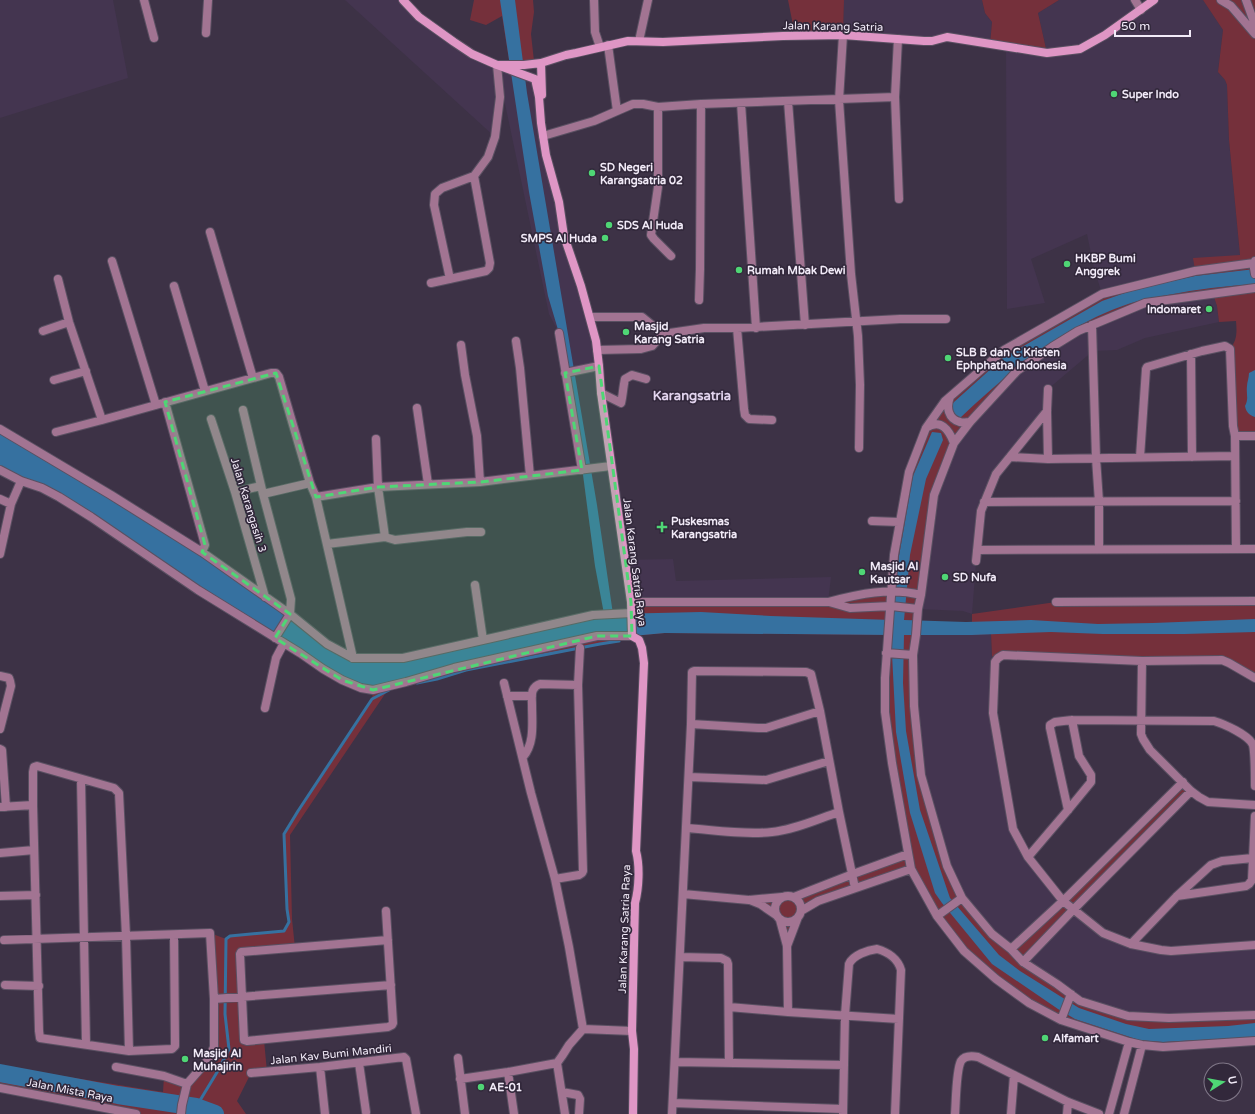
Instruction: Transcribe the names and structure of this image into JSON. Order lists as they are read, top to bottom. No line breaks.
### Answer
{"streets":{"street":["Jalan Karang Satria","Jalan Karangasih 3","Jalan Karang Satria Raya","Jalan Kav Bumi Mandiri","Jalan Mista Raya"]},"districts":["Karangsatria"],"places":{"other":["Super Indo","SD Negeri Karangsatria 02","SDS Al Huda","SMPS Al Huda","HKBP Bumi Anggrek","Rumah Mbak Dewi","Indomaret","Masjid Karang Satria","SLB B dan C Kristen Ephphatha Indonesia","Masjid Al Kautsar","SD Nufa","Alfamart","Masjid Al Muhajirin","AE-01"],"health":["Puskesmas Karangsatria"]},"scale_bar":"50 m","north":"right"}
